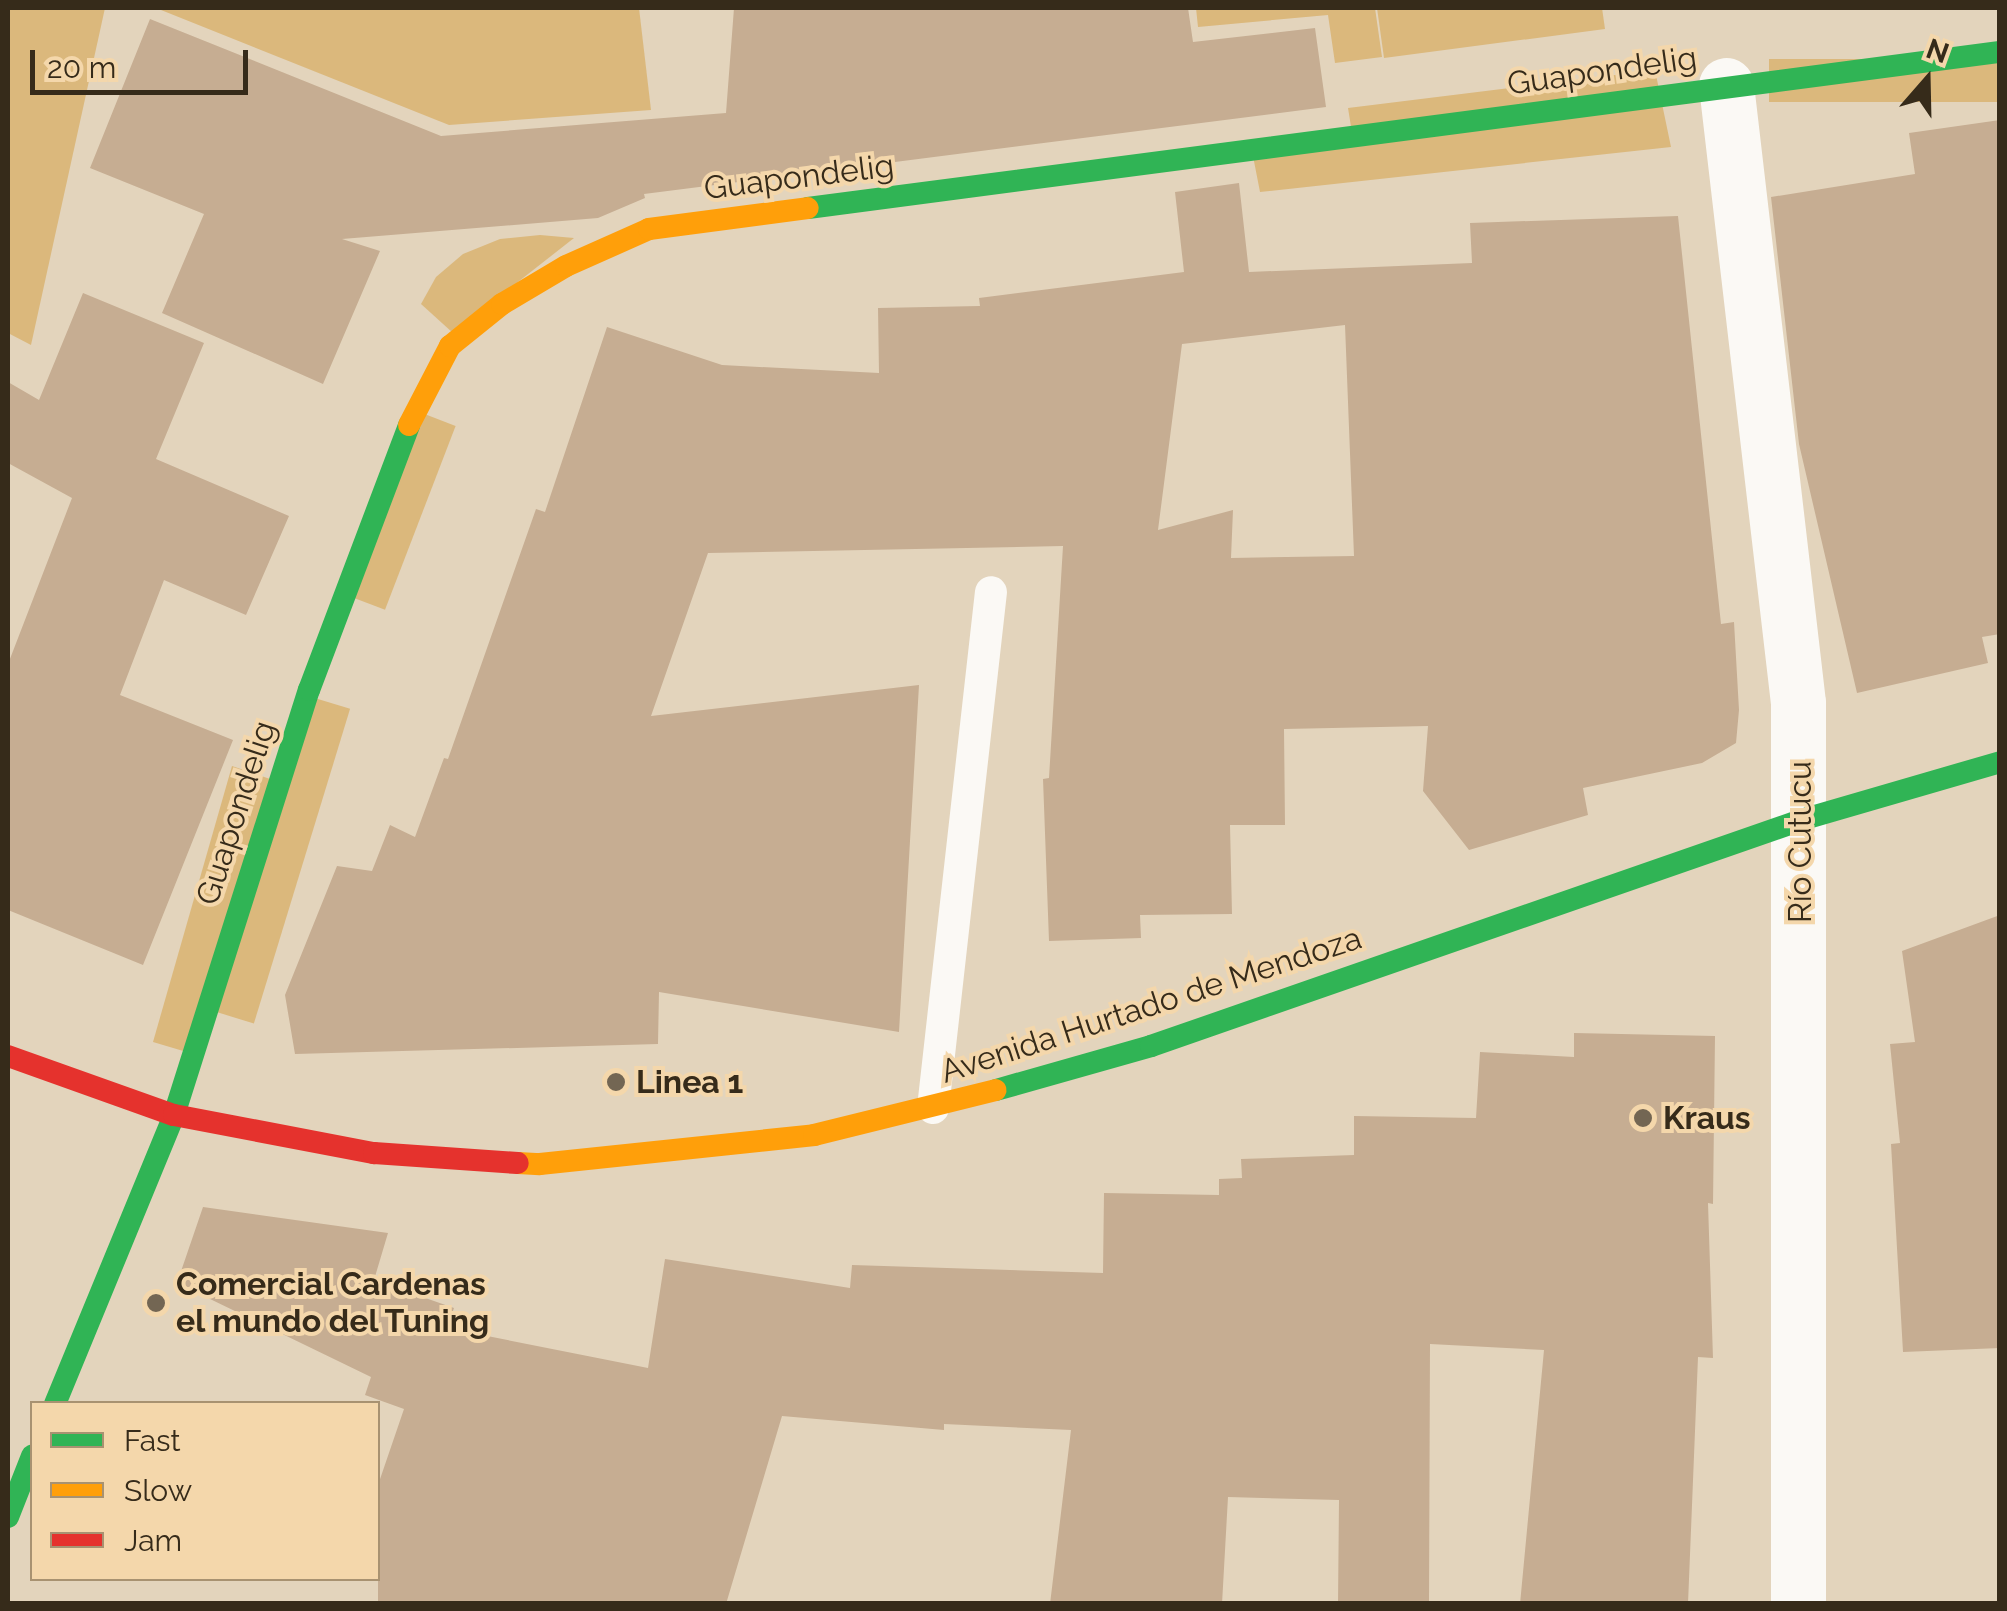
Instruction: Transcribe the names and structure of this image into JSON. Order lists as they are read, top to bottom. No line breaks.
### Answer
{"streets":{"street":["Guapondelig","Río Cutucu","Avenida Hurtado de Mendoza"]},"crossings":[["Guapondelig","Río Cutucu"],["Guapondelig","Avenida Hurtado de Mendoza"],["Río Cutucu","Avenida Hurtado de Mendoza"]],"places":["Linea 1","Kraus","Comercial Cardenas el mundo del Tuning"],"legend":["Fast","Slow","Jam"],"scale_bar":"20 m","north":"top"}
